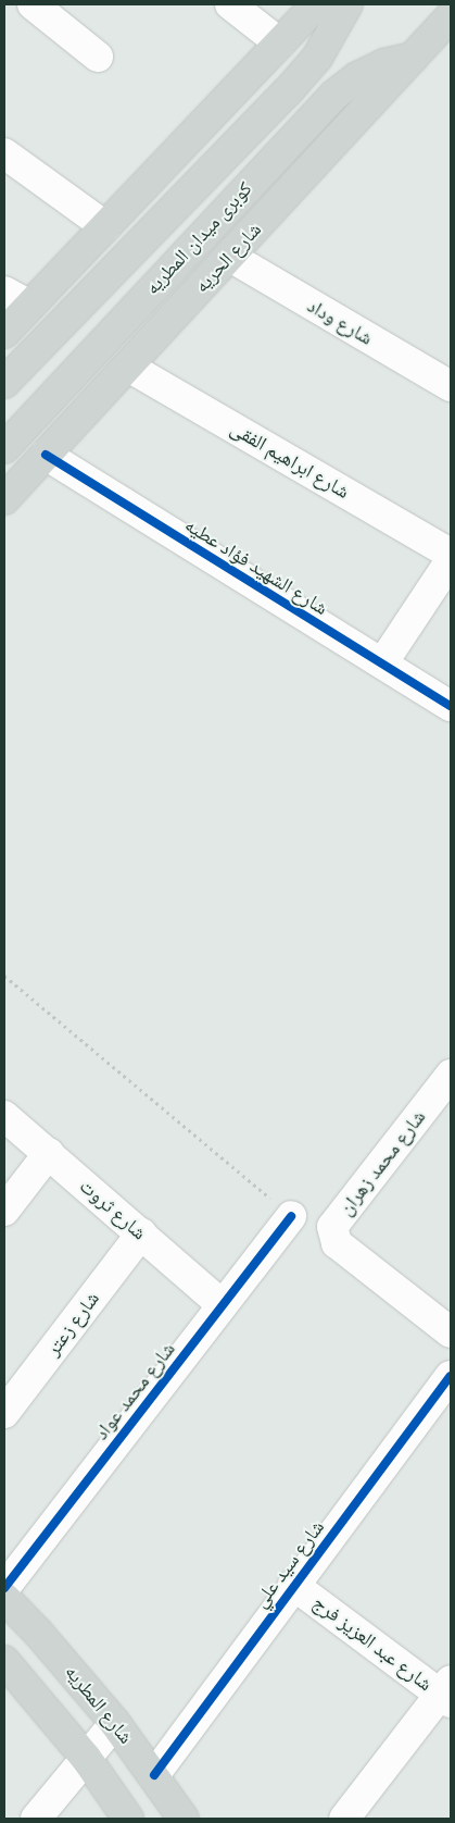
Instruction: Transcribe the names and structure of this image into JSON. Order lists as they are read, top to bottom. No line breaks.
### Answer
{"streets":{"main road":["كوبرى ميدان المطريه","شارع الحريه","شارع المطريه"],"street":["شارع وداد","شارع ابراهيم الفقى","شارع الشهيد فؤاد عطيه","شارع محمد زهران","شارع ثروت","شارع زعتر","شارع محمد عواد","شارع سيد علي","شارع عبد العزيز فرج"]},"crossings":[["كوبرى ميدان المطريه","شارع الحريه"],["شارع الحريه","شارع وداد"],["شارع الحريه","شارع ابراهيم الفقى"],["شارع الحريه","شارع الشهيد فؤاد عطيه"],["شارع ثروت","شارع زعتر"],["شارع ثروت","شارع محمد عواد"],["شارع سيد علي","شارع عبد العزيز فرج"],["شارع سيد علي","شارع المطريه"]]}
